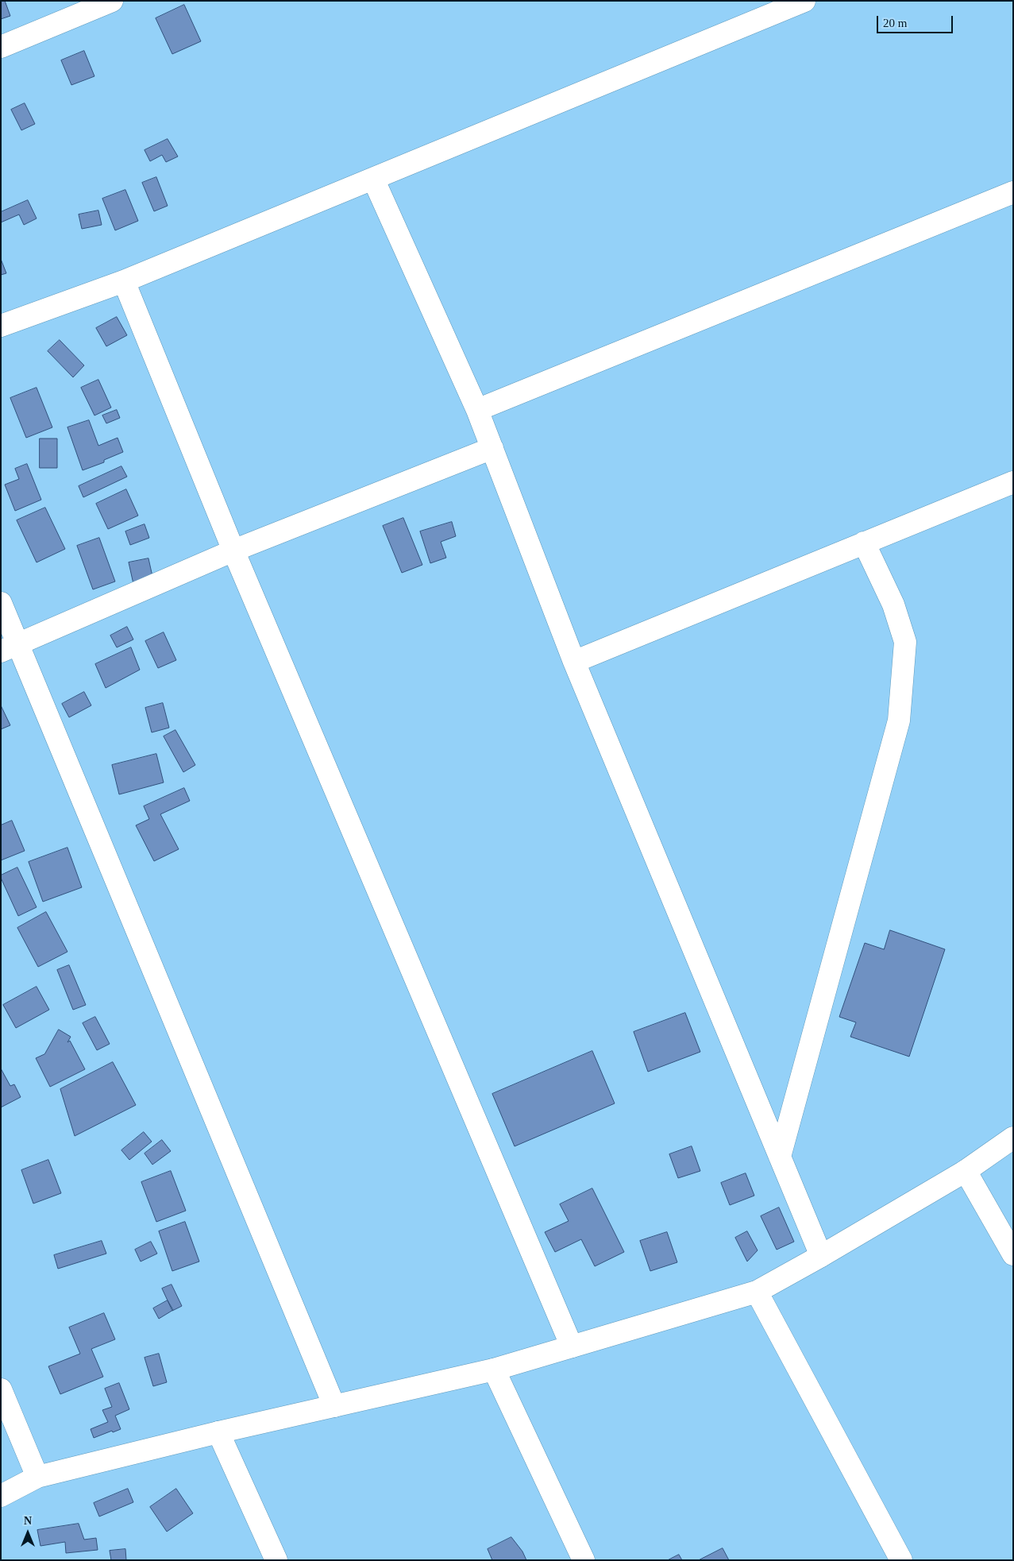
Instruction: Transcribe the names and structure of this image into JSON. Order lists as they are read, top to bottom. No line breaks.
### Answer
{"scale_bar":"20 m","north":"top"}
